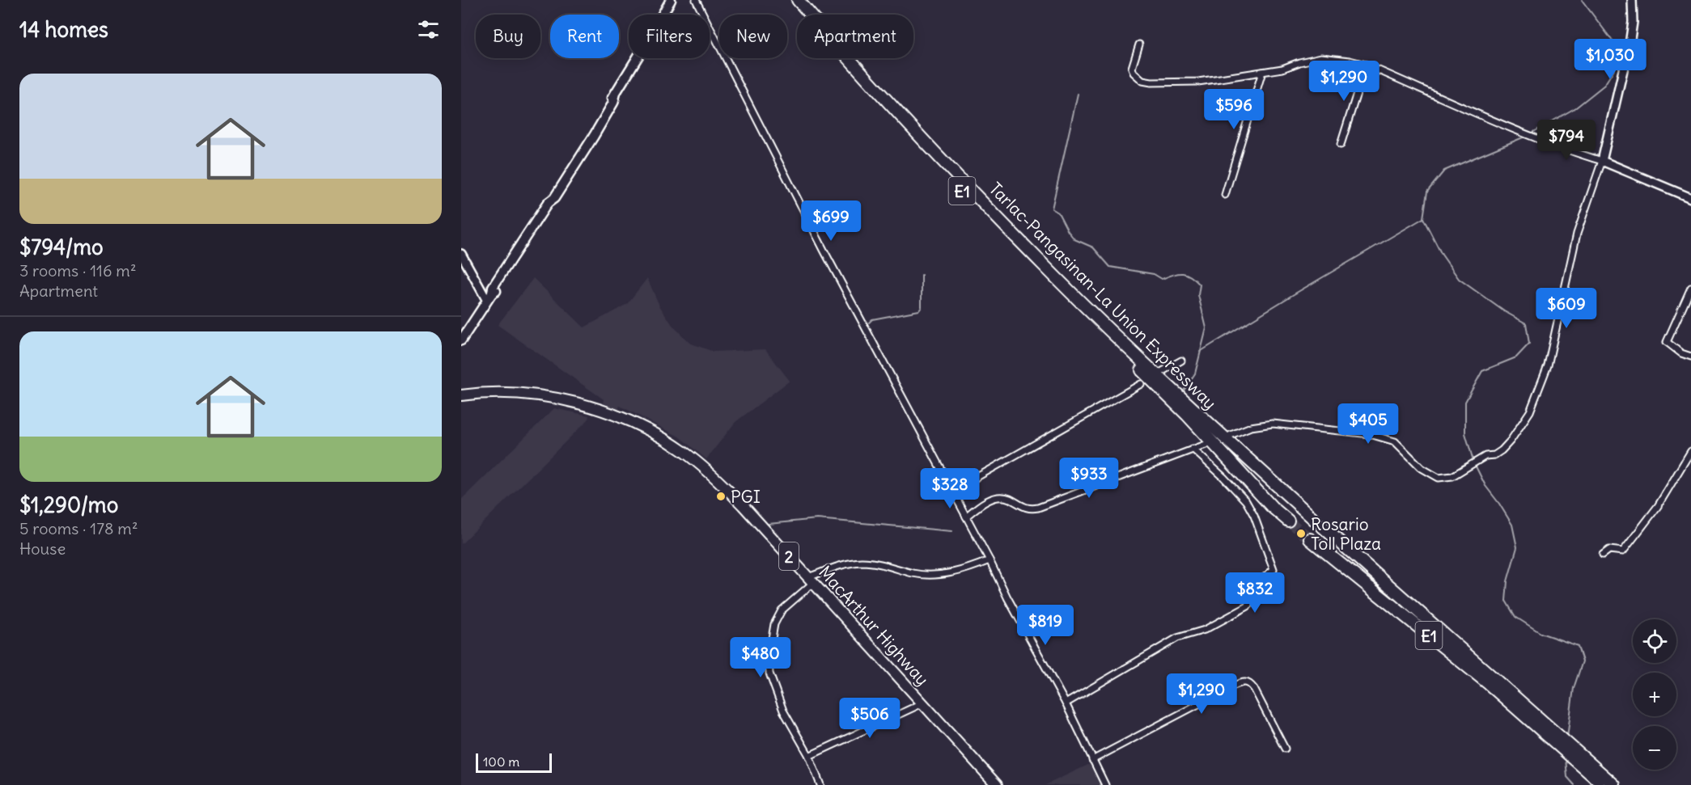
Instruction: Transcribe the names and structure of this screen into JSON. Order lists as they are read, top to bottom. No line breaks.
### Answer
{"streets":{"highway":["E1","Tarlac-Pangasinan-La Union Expressway","2","MacArthur Highway"]},"places":["PGI","Rosario Toll Plaza"],"scale_bar":"100 m","page":{"heading":"14 homes","chip":["Buy","Rent","Filters","New","Apartment"],"price":["$1,030","$1,290","$596","$794","$699","$609","$405","$933","$328","$832","$819","$480","$1,290","$506"],"list":[{"name":"$794/mo","note":"3 rooms · 116 m² · Apartment"},{"name":"$1,290/mo","note":"5 rooms · 178 m² · House"}],"map_buttons":["+","−"],"scale":"100 m"}}
